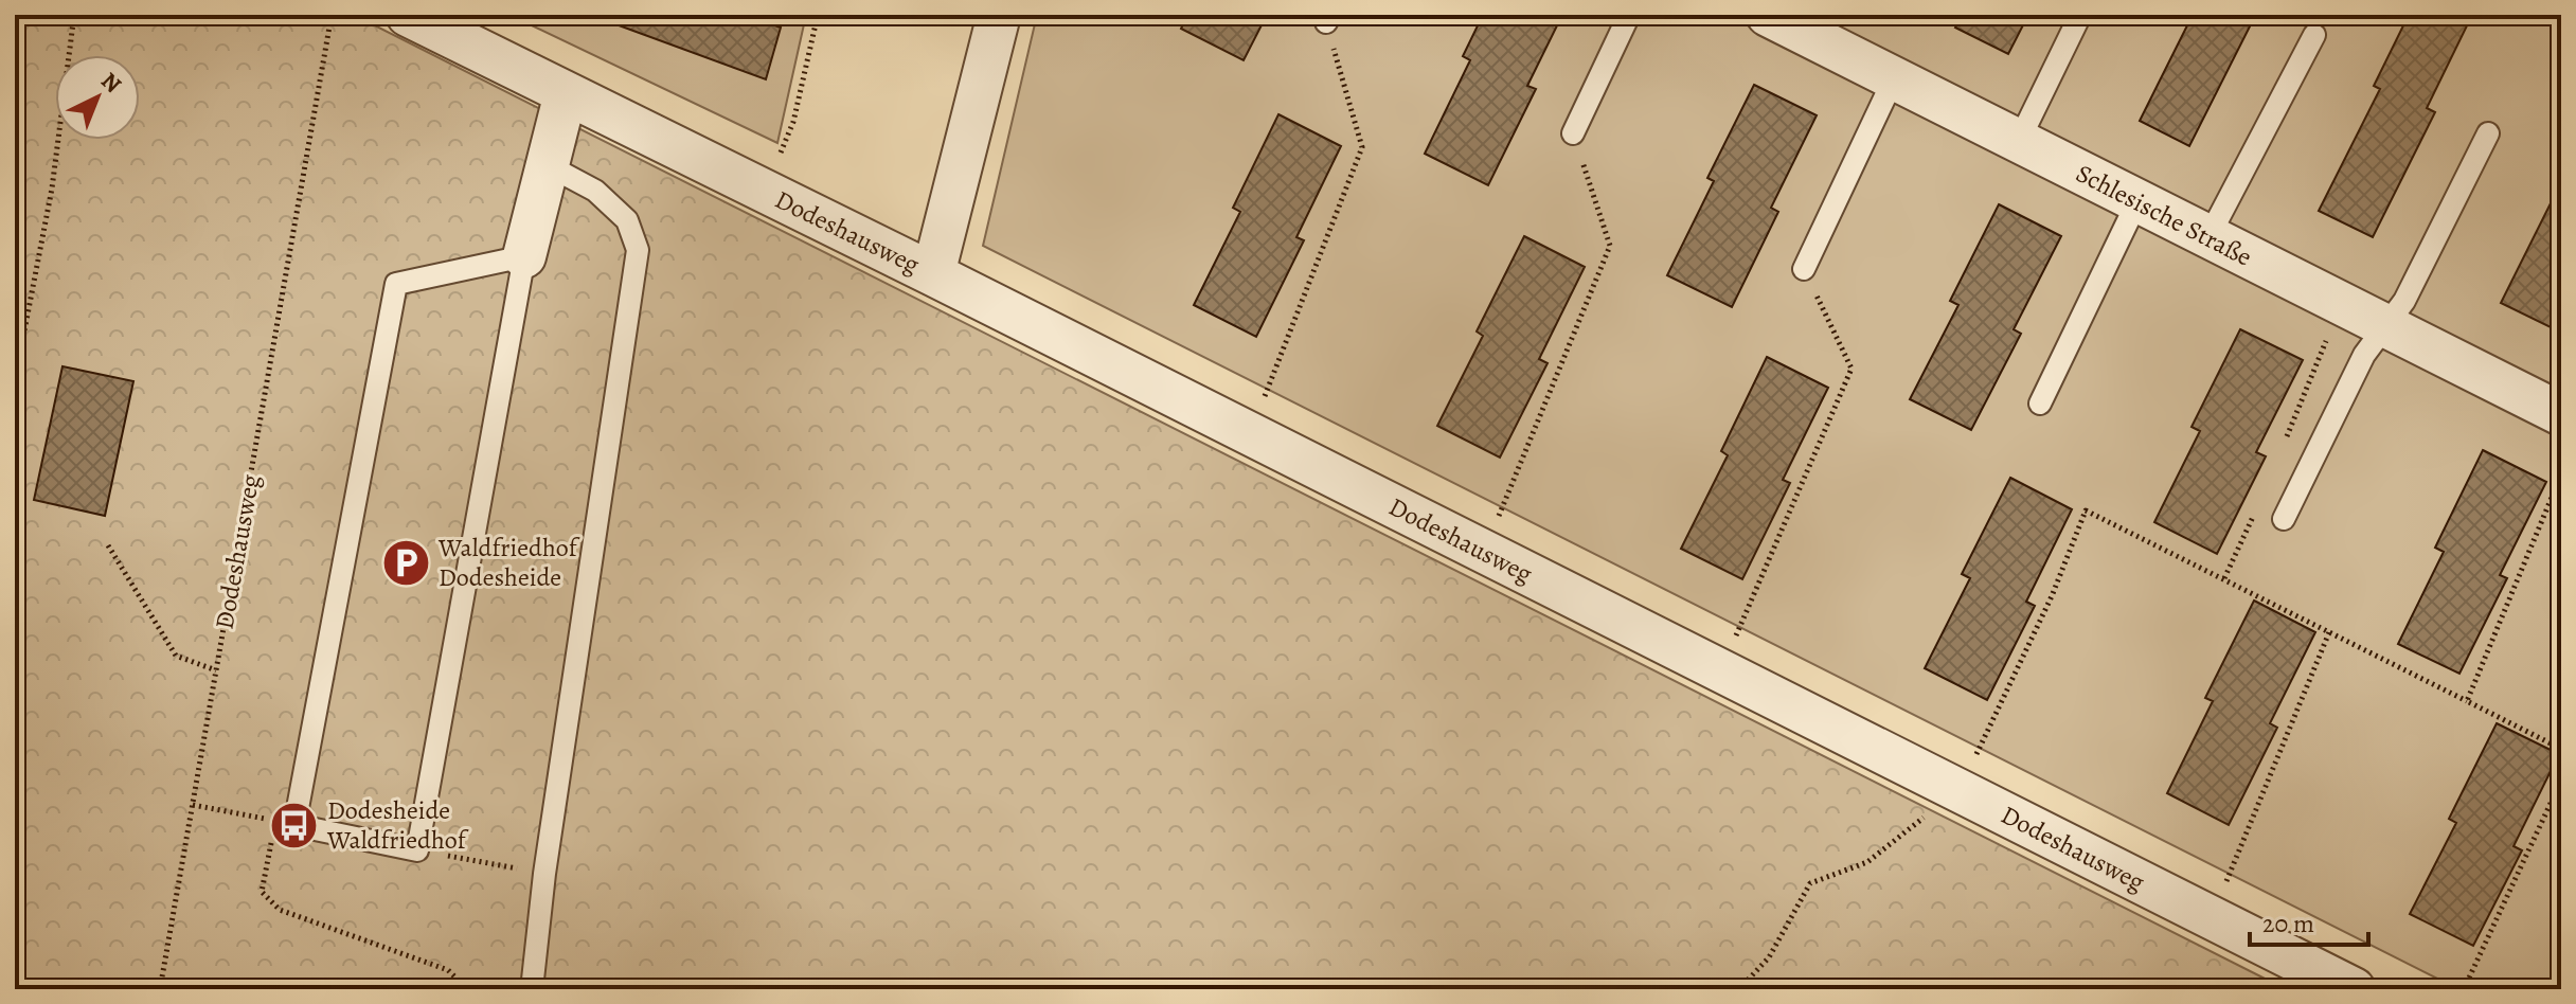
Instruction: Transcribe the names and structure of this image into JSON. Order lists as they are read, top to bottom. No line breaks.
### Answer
{"streets":{"street":["Schlesische Straße","Dodeshausweg"]},"places":{"parking":["Waldfriedhof Dodesheide"],"bus stop":["Dodesheide Waldfriedhof"]},"scale_bar":"20 m","north":"top right"}
